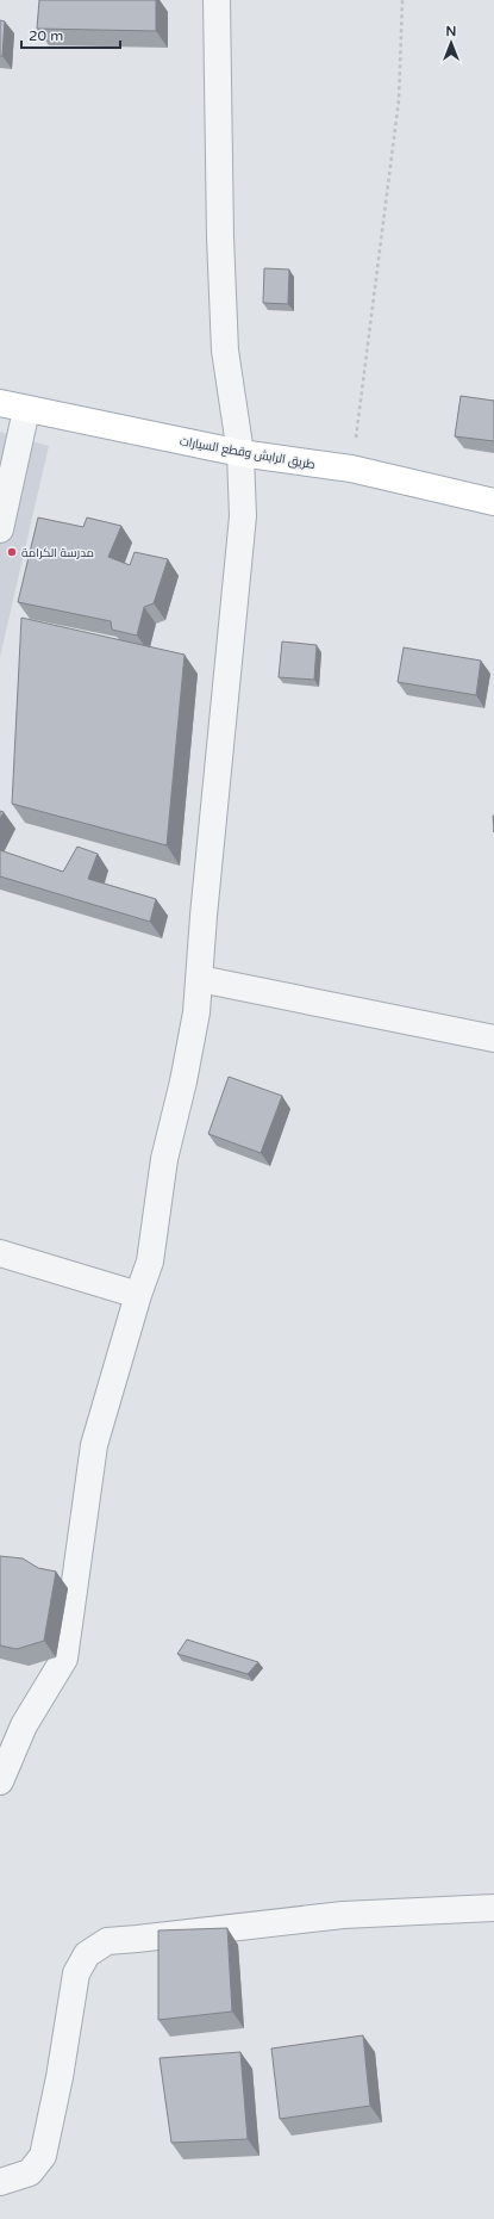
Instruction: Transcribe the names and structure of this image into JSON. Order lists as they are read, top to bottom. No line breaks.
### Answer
{"streets":{"main road":["طريق الرابش وقطع السيارات"]},"places":["مدرسة الكرامة"],"scale_bar":"20 m","north":"top"}
